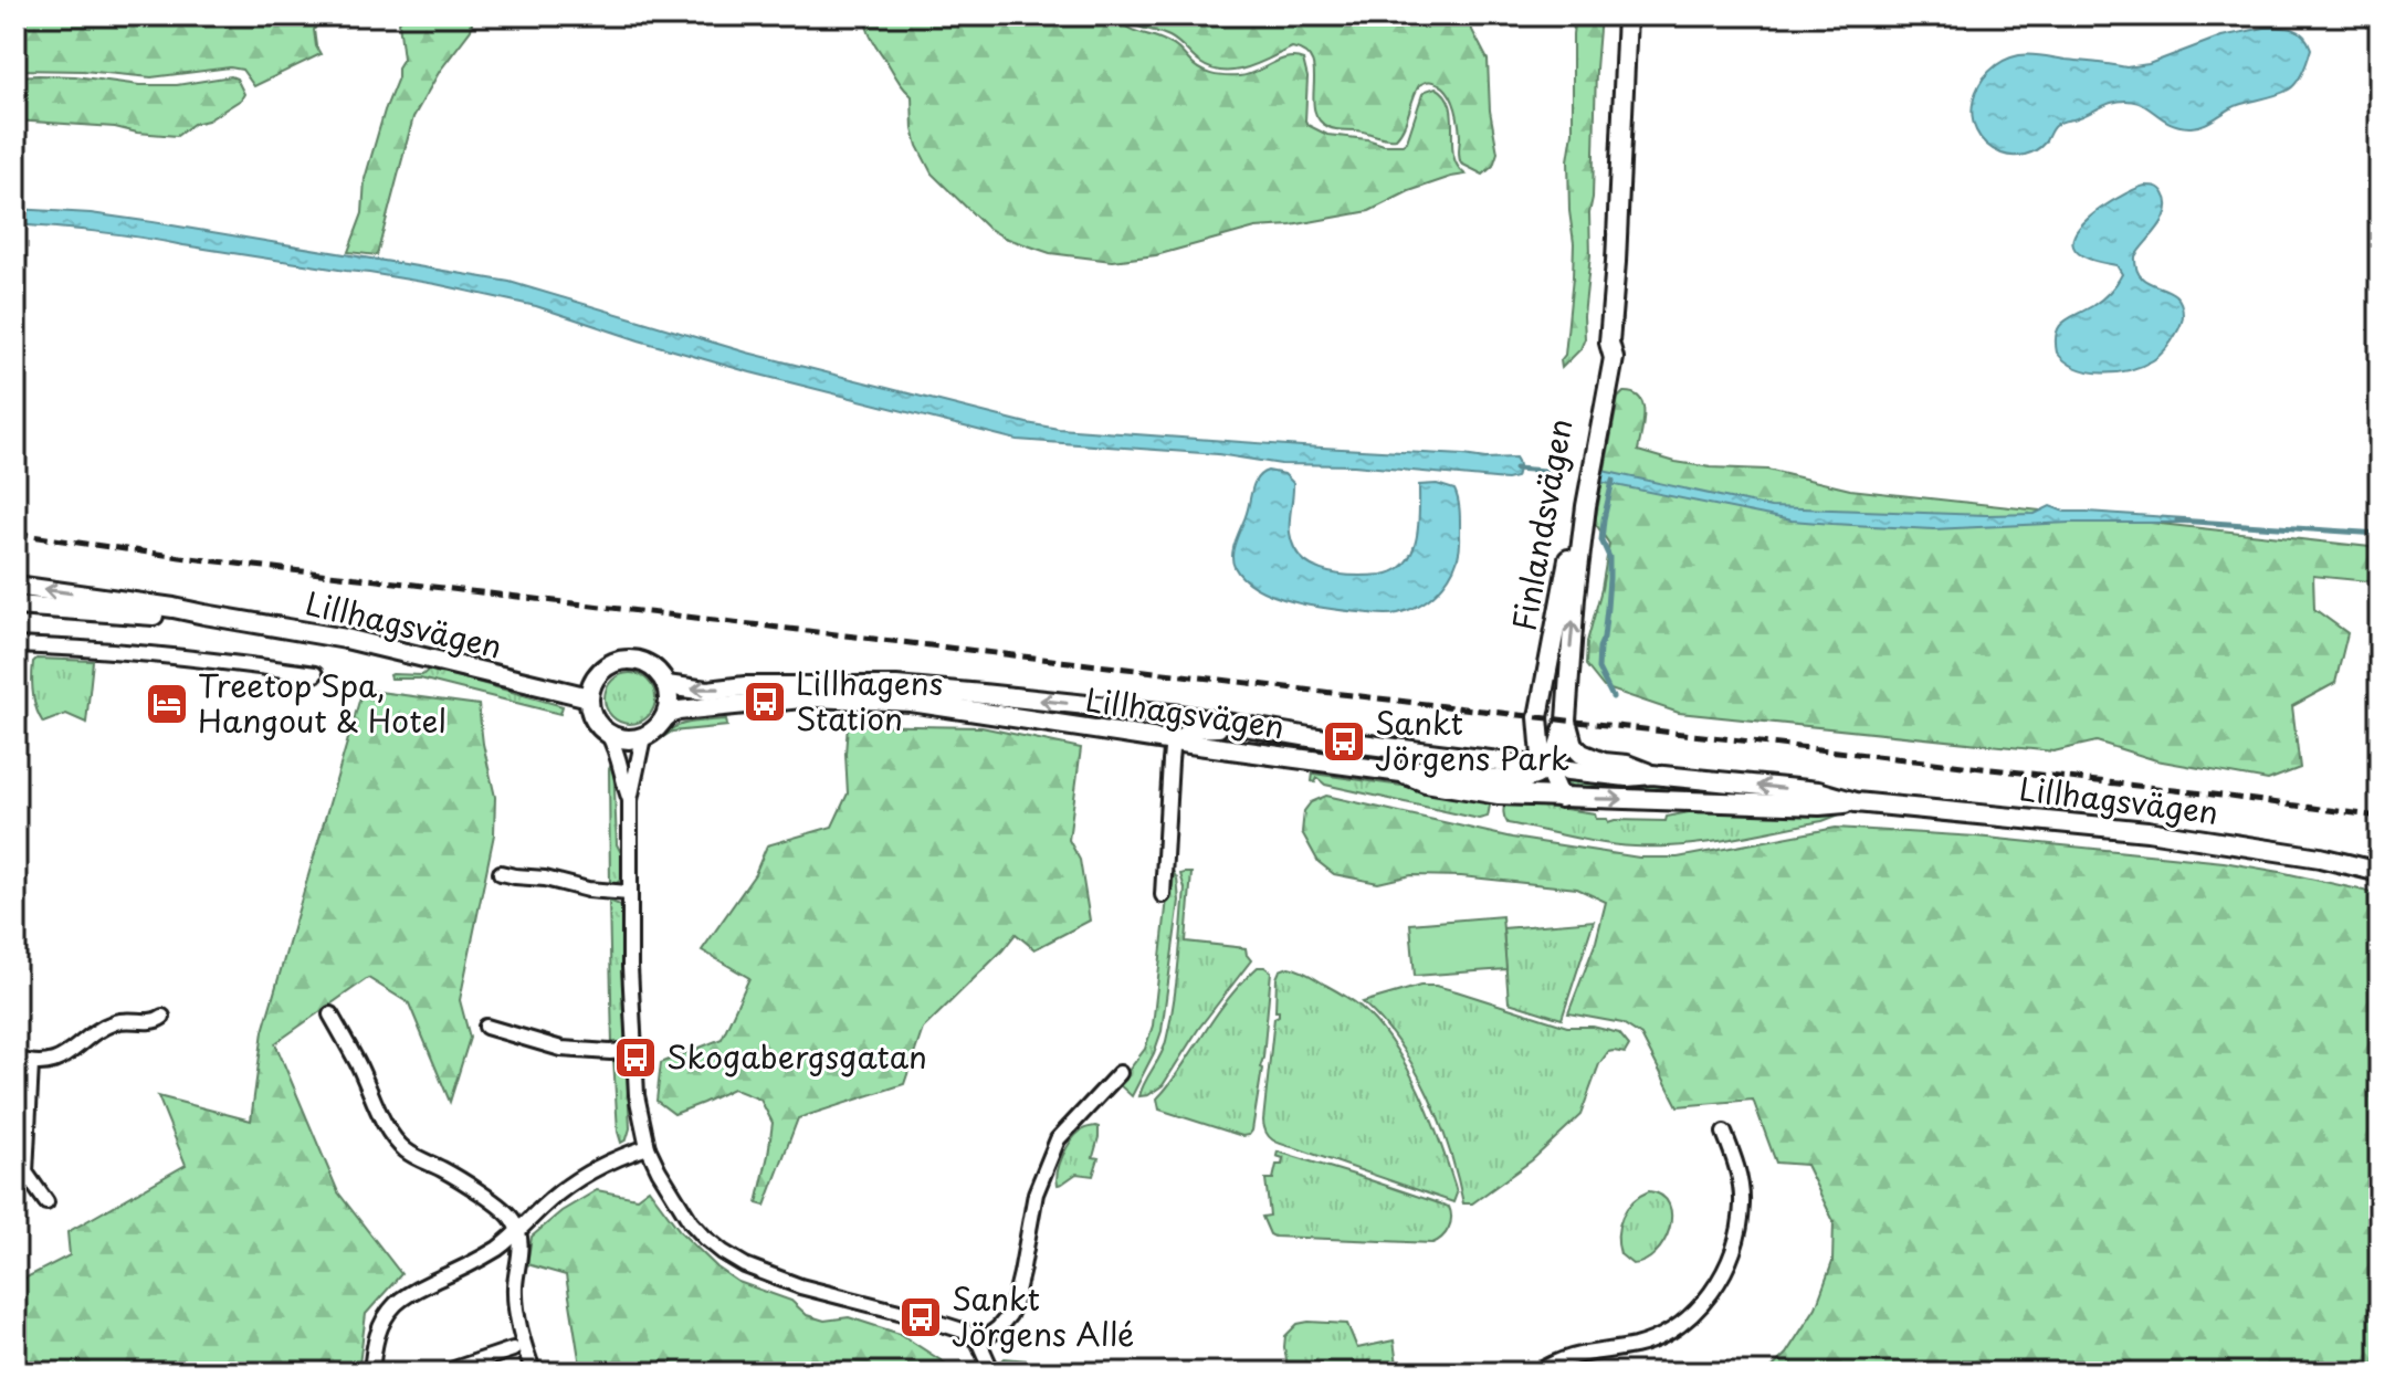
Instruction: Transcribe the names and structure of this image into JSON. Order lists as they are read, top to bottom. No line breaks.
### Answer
{"streets":{"street":["Finlandsvägen","Lillhagsvägen"]},"crossings":[["Finlandsvägen","Lillhagsvägen"]],"places":{"bus stop":["Lillhagens Station","Sankt Jörgens Park","Skogabergsgatan","Sankt Jörgens Allé"],"hotel":["Treetop Spa, Hangout & Hotel"]}}
